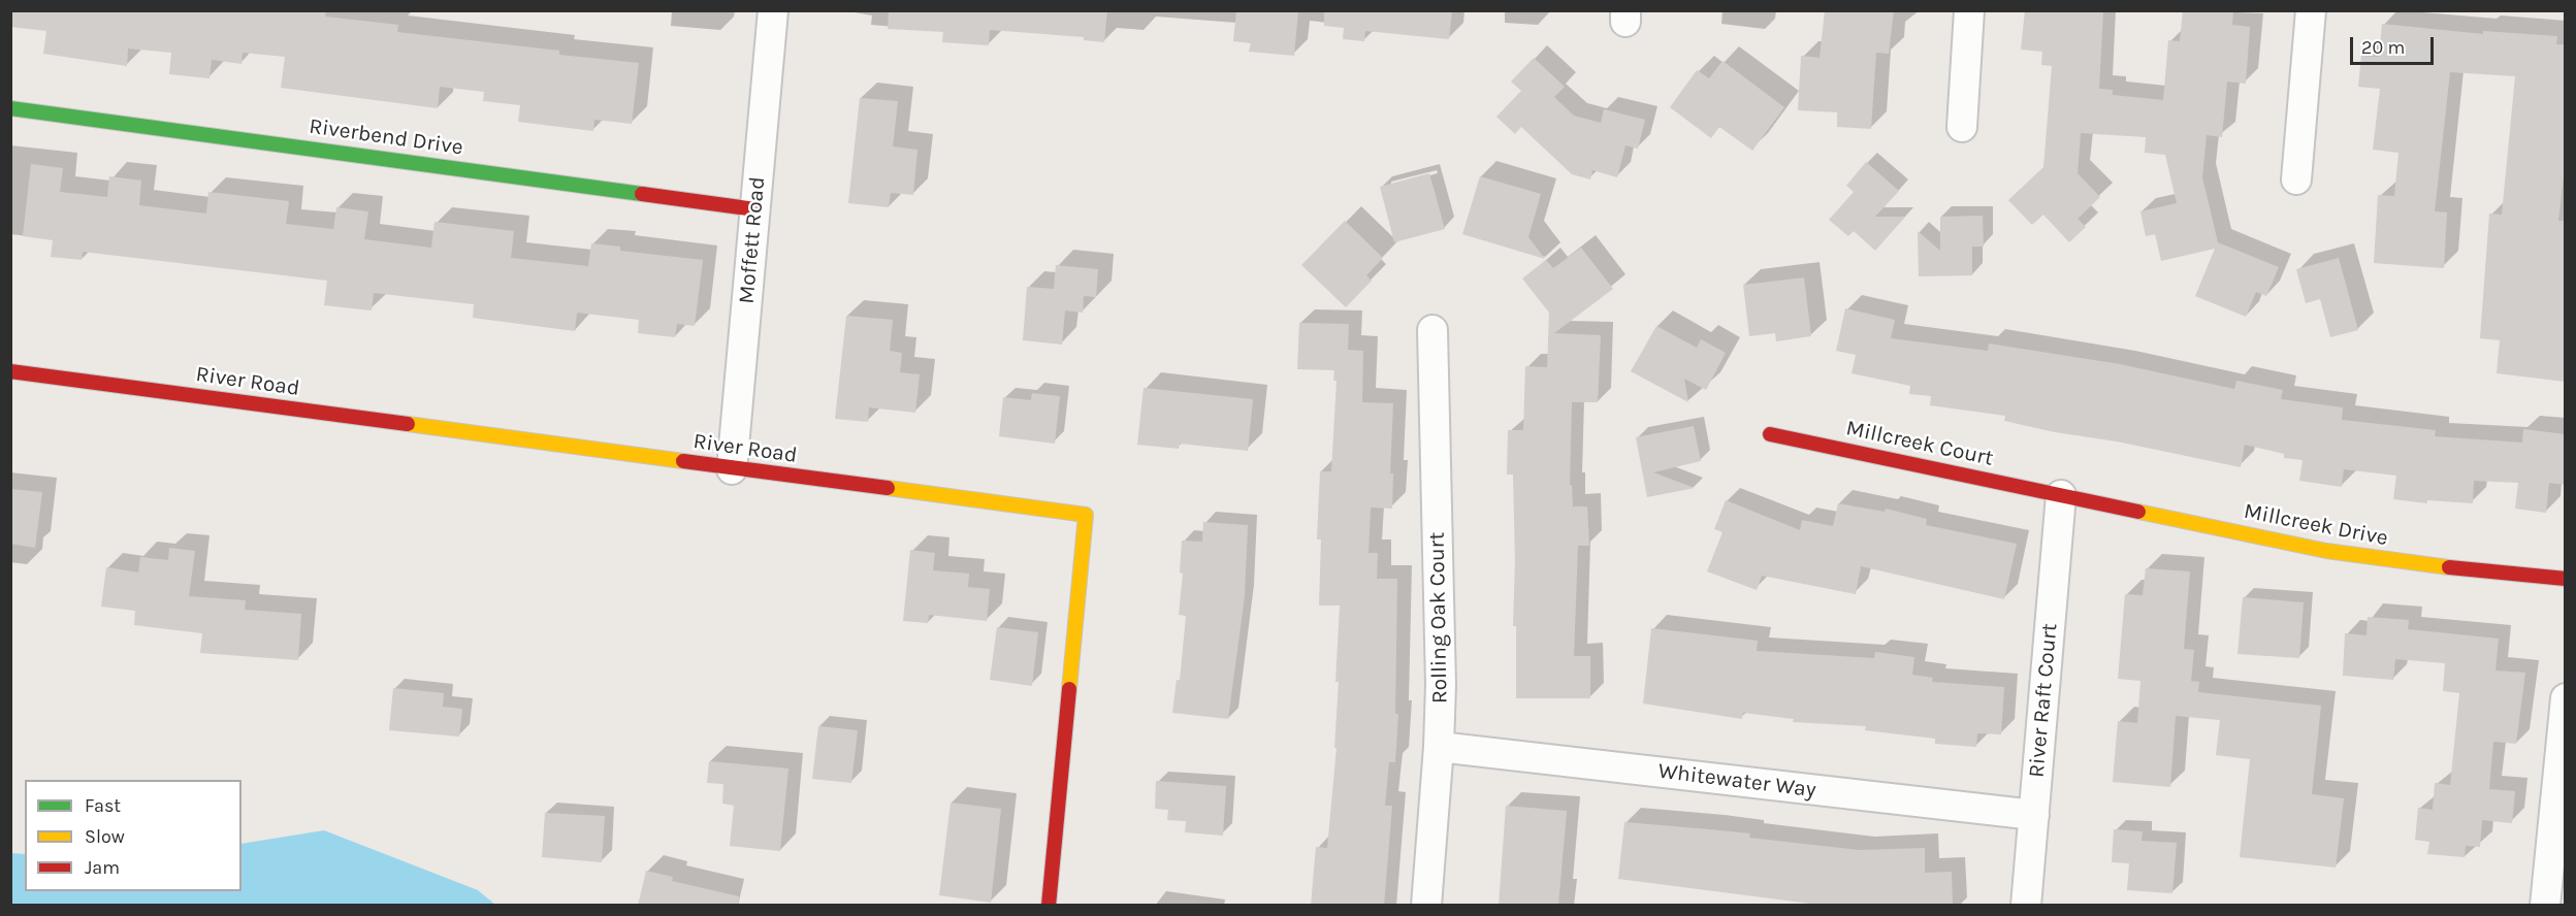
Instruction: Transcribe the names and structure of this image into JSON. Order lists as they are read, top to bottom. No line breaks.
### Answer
{"streets":{"street":["Riverbend Drive","Moffett Road","River Road","Millcreek Court","Millcreek Drive","Rolling Oak Court","River Raft Court","Whitewater Way"]},"crossings":[["Riverbend Drive","Moffett Road"],["Moffett Road","River Road"],["Millcreek Court","Millcreek Drive"],["Millcreek Court","River Raft Court"],["Millcreek Drive","River Raft Court"],["Rolling Oak Court","Whitewater Way"],["River Raft Court","Whitewater Way"]],"legend":["Fast","Slow","Jam"],"scale_bar":"20 m"}
